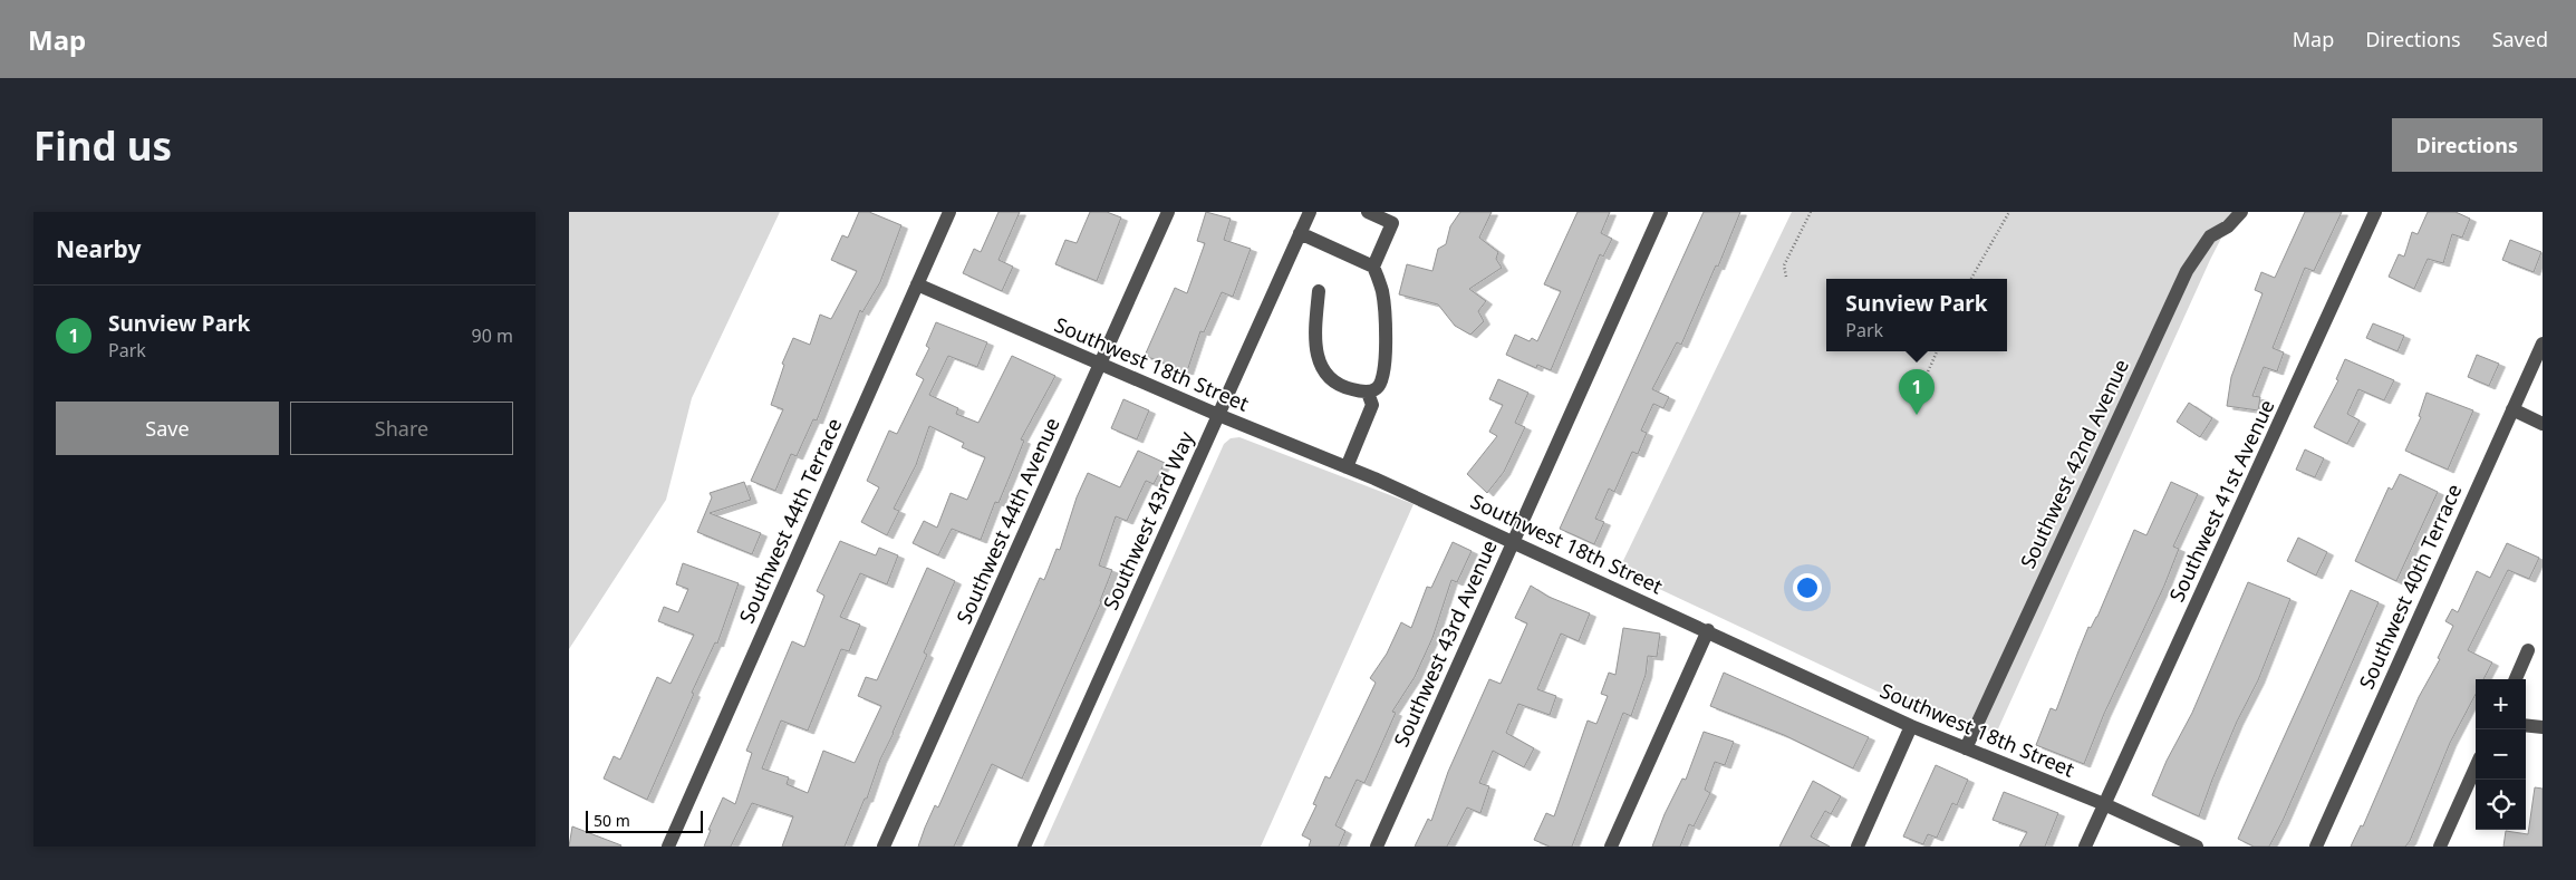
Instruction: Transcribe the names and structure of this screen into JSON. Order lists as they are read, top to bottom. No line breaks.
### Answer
{"streets":{"street":["Southwest 18th Street","Southwest 42nd Avenue","Southwest 41st Avenue","Southwest 44th Terrace","Southwest 44th Avenue","Southwest 43rd Way","Southwest 40th Terrace","Southwest 43rd Avenue"]},"crossings":[["Southwest 18th Street","Southwest 42nd Avenue"],["Southwest 18th Street","Southwest 41st Avenue"],["Southwest 18th Street","Southwest 44th Terrace"],["Southwest 18th Street","Southwest 44th Avenue"],["Southwest 18th Street","Southwest 43rd Way"],["Southwest 18th Street","Southwest 43rd Avenue"]],"scale_bar":"50 m","page":{"header":"Map","nav":["Map","Directions","Saved"],"buttons":["Directions",["Save","Share"]],"title":"Find us","heading":"Nearby","popup":["Sunview Park","Park"],"list":[{"mark":"1","name":"Sunview Park","note":"Park","value":"90 m"}],"pins":"1","map_buttons":["+","−"],"scale":"50 m"}}
